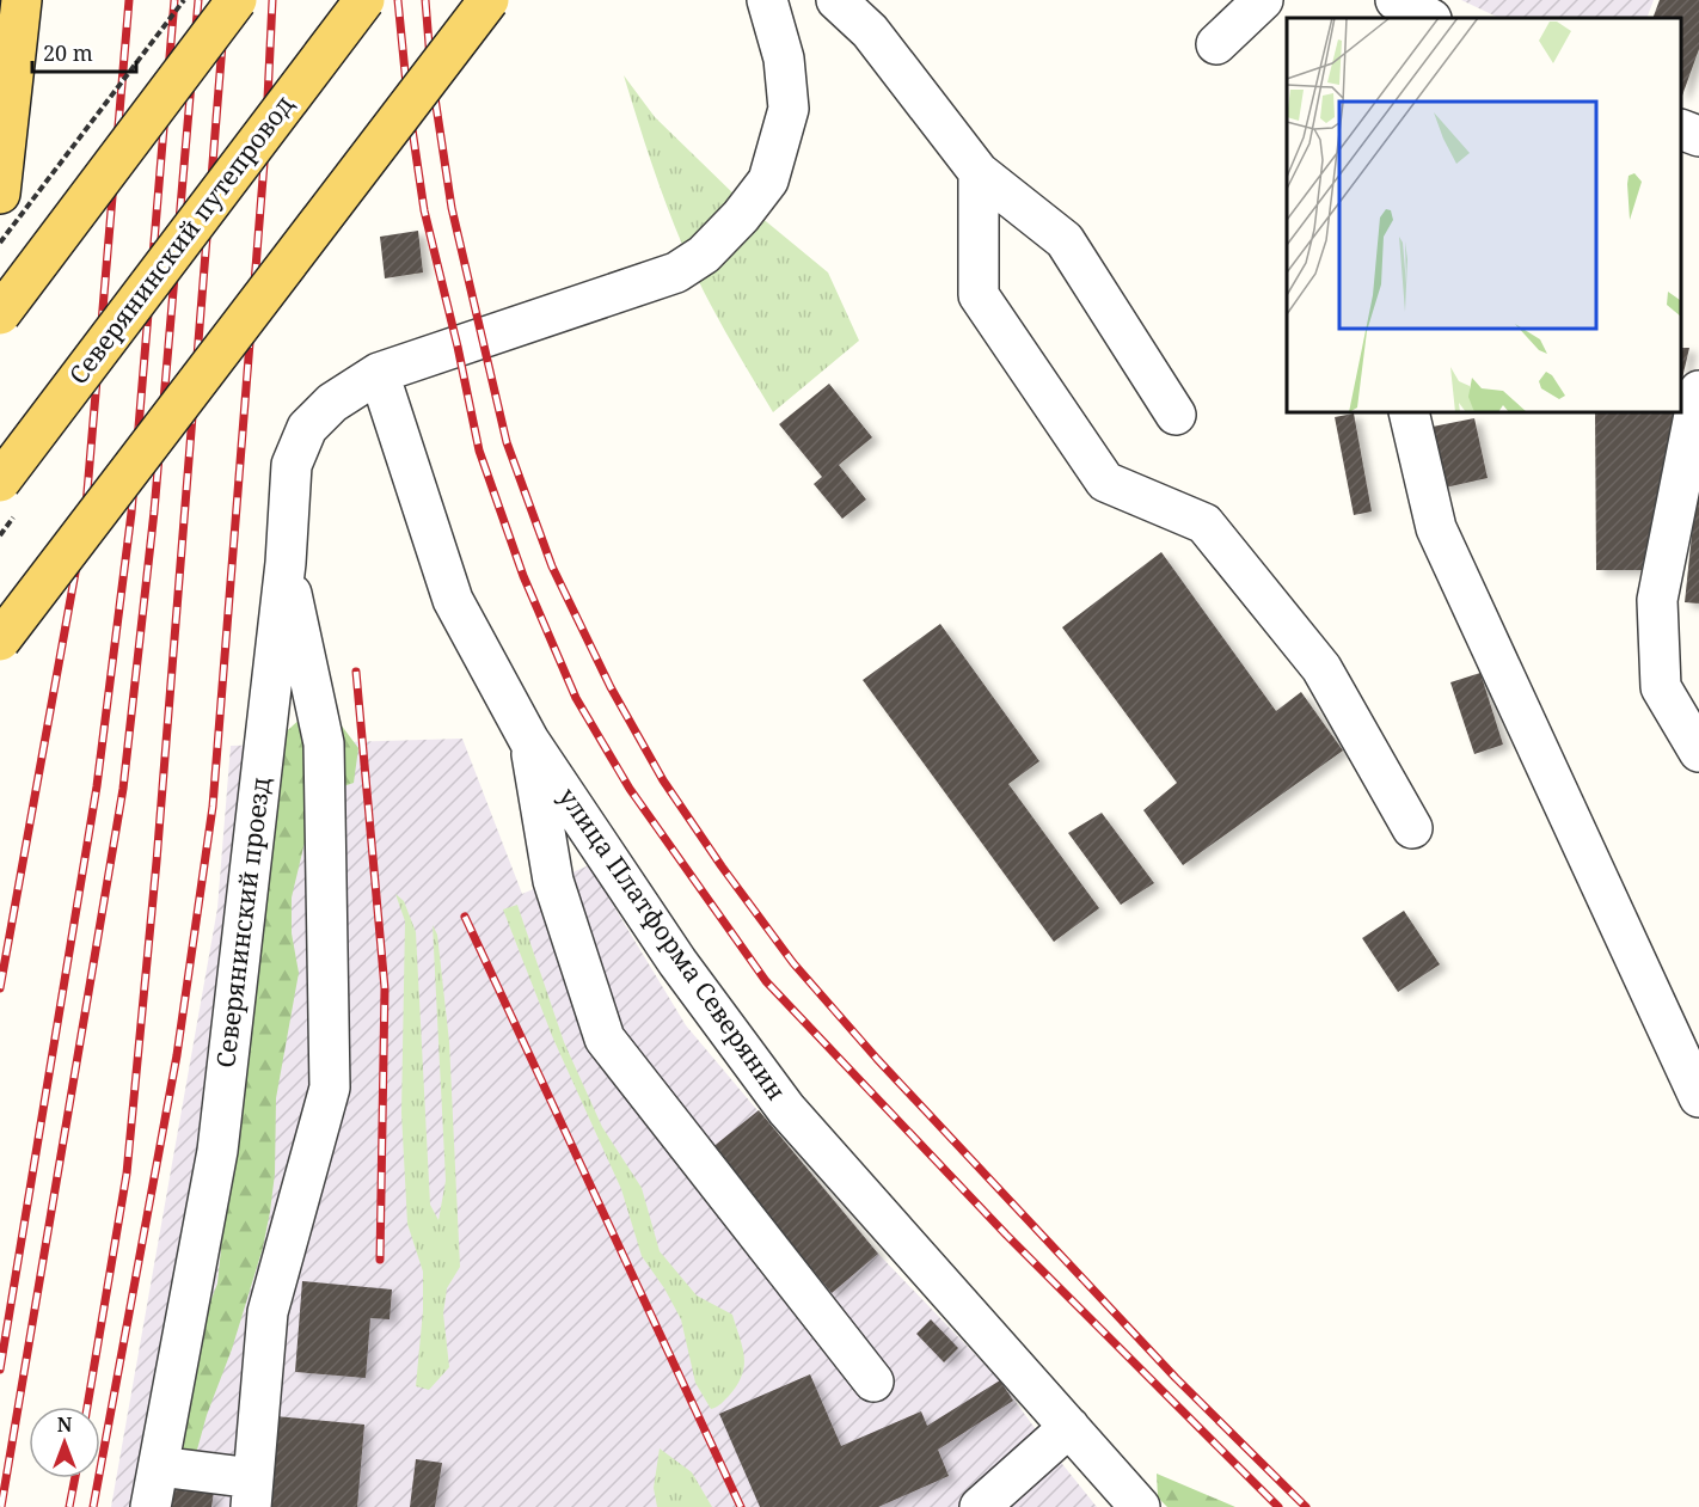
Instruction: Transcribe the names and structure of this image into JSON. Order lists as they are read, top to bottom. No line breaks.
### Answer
{"streets":{"main road":["Северянинский путепровод"],"street":["Северянинский проезд","улица Платформа Северянин"]},"crossings":[["Северянинский проезд","улица Платформа Северянин"]],"scale_bar":"20 m","north":"top"}
